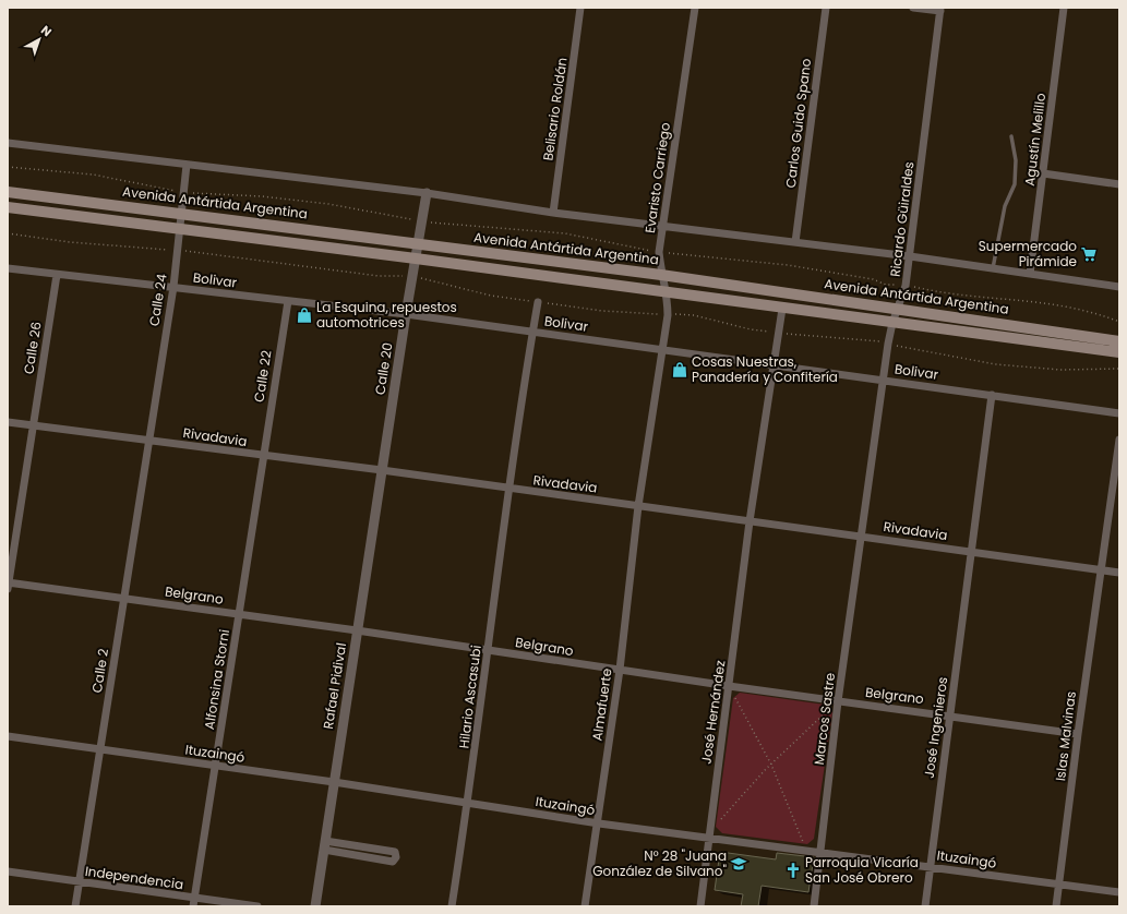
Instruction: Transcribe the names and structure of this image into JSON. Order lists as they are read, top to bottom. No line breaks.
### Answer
{"streets":{"main road":["Avenida Antártida Argentina"],"street":["Belisario Roldán","Carlos Guido Spano","Agustín Melillo","Evaristo Carriego","Ricardo Güiraldes","Bolivar","Calle 24","Calle 26","Calle 20","Calle 22","Rivadavia","Belgrano","Calle 2","Alfonsina Storni","Rafael Pidival","Hilario Ascasubi","Almafuerte","José Hernández","Marcos Sastre","José Ingenieros","Islas Malvinas","Ituzaingó","Independencia"]},"crossings":[["Evaristo Carriego","Avenida Antártida Argentina"],["Evaristo Carriego","Bolivar"],["Evaristo Carriego","Rivadavia"],["Evaristo Carriego","Almafuerte"],["Avenida Antártida Argentina","Ricardo Güiraldes"],["Avenida Antártida Argentina","Calle 24"],["Avenida Antártida Argentina","Calle 20"],["Ricardo Güiraldes","Bolivar"],["Ricardo Güiraldes","Rivadavia"],["Ricardo Güiraldes","Marcos Sastre"],["Bolivar","Calle 24"],["Bolivar","Calle 26"],["Bolivar","Calle 20"],["Bolivar","Calle 22"],["Calle 24","Rivadavia"],["Calle 24","Calle 2"],["Calle 26","Rivadavia"],["Calle 26","Belgrano"],["Calle 20","Rivadavia"],["Calle 20","Rafael Pidival"],["Calle 22","Rivadavia"],["Calle 22","Alfonsina Storni"],["Rivadavia","Calle 2"],["Rivadavia","Alfonsina Storni"],["Rivadavia","Rafael Pidival"],["Rivadavia","Hilario Ascasubi"],["Rivadavia","Almafuerte"],["Rivadavia","José Hernández"],["Rivadavia","Marcos Sastre"],["Rivadavia","José Ingenieros"],["Rivadavia","Islas Malvinas"],["Belgrano","Calle 2"],["Belgrano","Alfonsina Storni"],["Belgrano","Rafael Pidival"],["Belgrano","Hilario Ascasubi"],["Belgrano","Almafuerte"],["Belgrano","José Hernández"],["Belgrano","Marcos Sastre"],["Belgrano","José Ingenieros"],["Belgrano","Islas Malvinas"],["Calle 2","Ituzaingó"],["Calle 2","Independencia"],["Alfonsina Storni","Ituzaingó"],["Alfonsina Storni","Independencia"],["Rafael Pidival","Ituzaingó"],["Hilario Ascasubi","Ituzaingó"],["Almafuerte","Ituzaingó"],["José Hernández","Ituzaingó"],["Marcos Sastre","Ituzaingó"],["José Ingenieros","Ituzaingó"],["Islas Malvinas","Ituzaingó"]],"places":{"supermarket":["Supermercado Pirámide"],"shop":["La Esquina, repuestos automotrices","Cosas Nuestras, Panadería y Confitería"],"school or university":["N° 28 \"Juana González de Silvano\""],"church":["Parroquia Vicaría San José Obrero"]},"north":"top right"}
